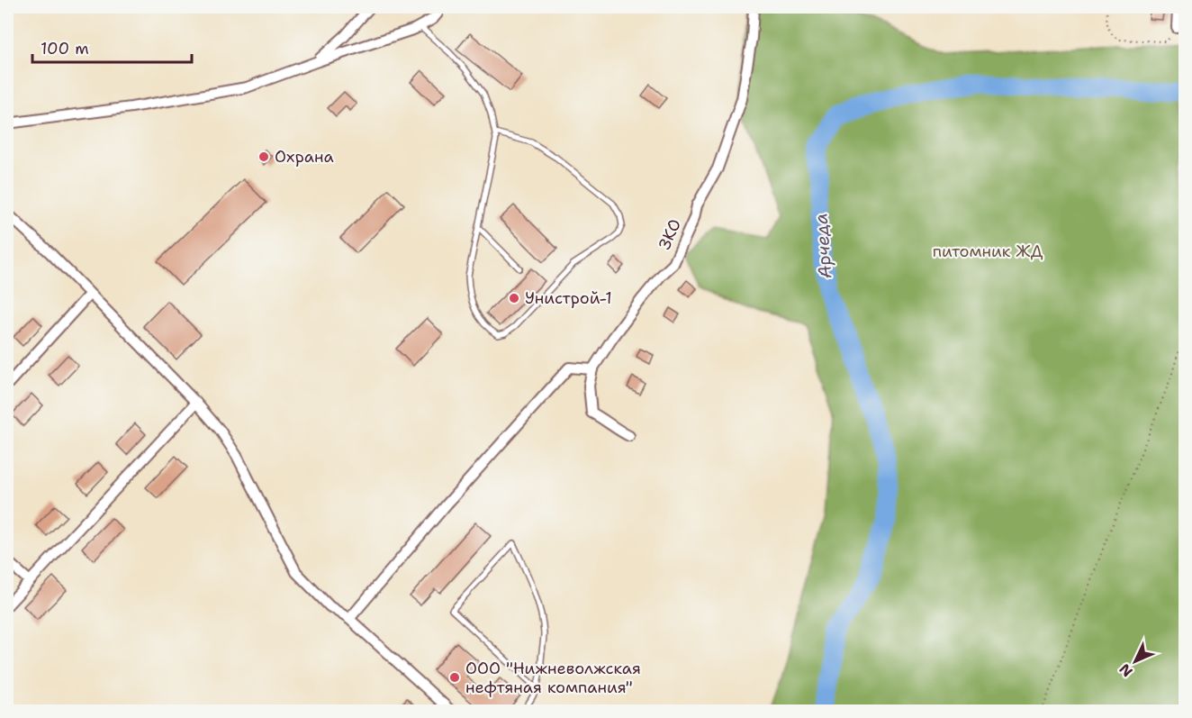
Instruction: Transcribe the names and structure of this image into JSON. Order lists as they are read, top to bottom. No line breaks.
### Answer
{"streets":{"street":["ЗКО"]},"water":["Арчеда"],"parks":["питомник ЖД"],"places":["Охрана","Унистрой-1","ООО \"Нижневолжская нефтяная компания\""],"scale_bar":"100 m","north":"bottom left"}
